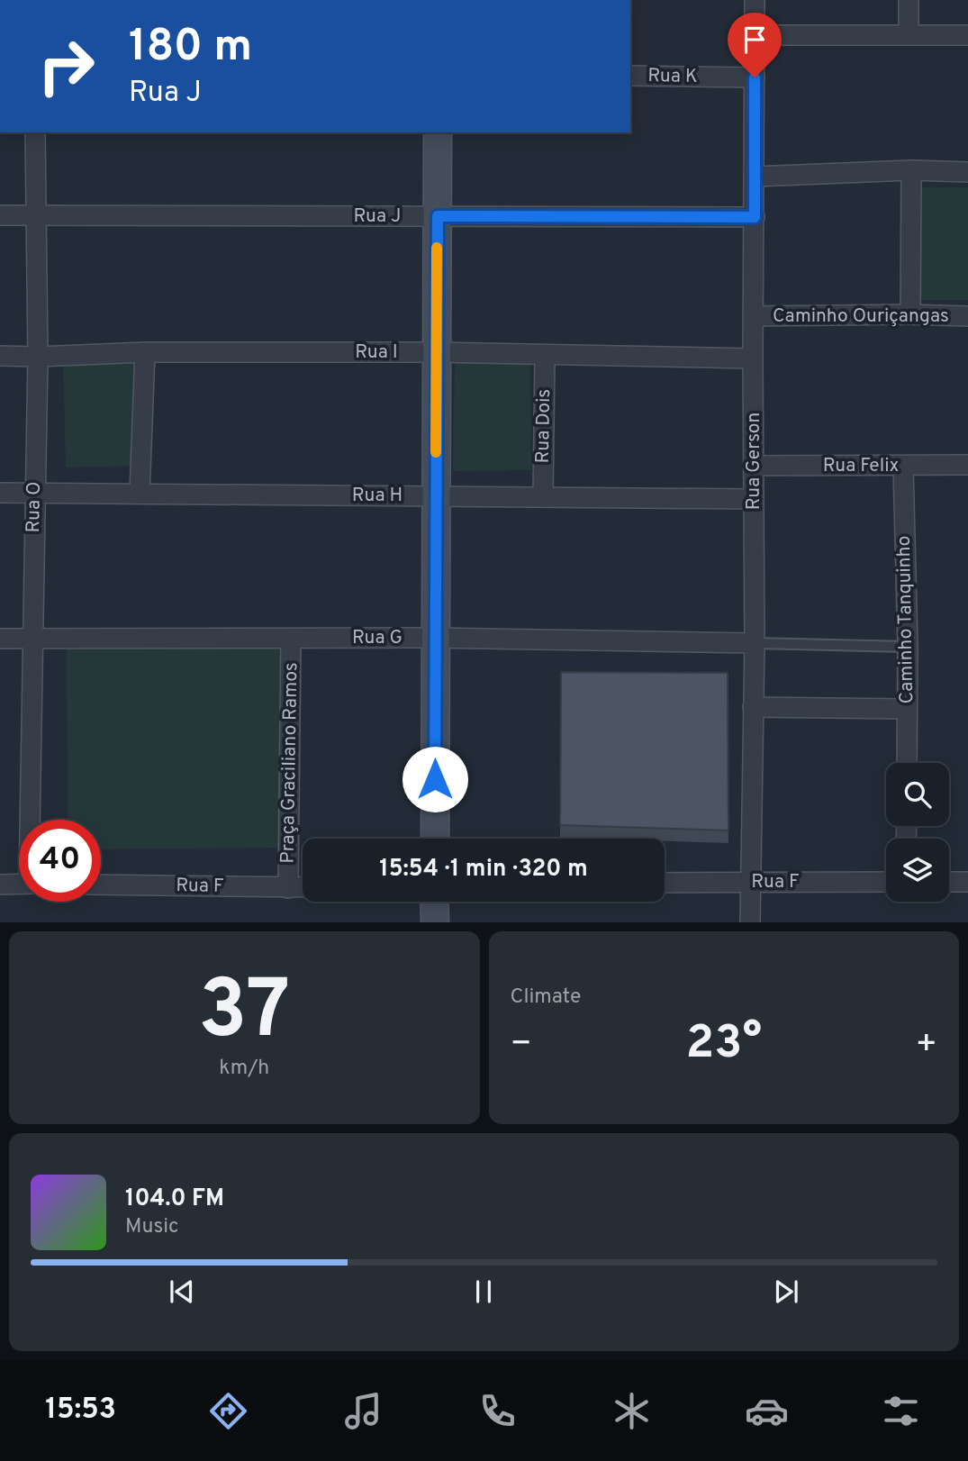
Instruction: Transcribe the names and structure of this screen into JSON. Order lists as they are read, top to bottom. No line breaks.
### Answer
{"streets":{"street":["Rua K","Rua J","Caminho Ouriçangas","Rua I","Rua Dois","Rua Gerson","Rua Felix","Rua H","Rua O","Caminho Tanquinho","Rua G","Praça Graciliano Ramos","Rua F"]},"crossings":[["Rua K","Rua Gerson"],["Rua J","Rua Gerson"],["Rua J","Rua O"],["Caminho Ouriçangas","Rua Gerson"],["Rua I","Rua Dois"],["Rua I","Rua Gerson"],["Rua I","Rua O"],["Rua Dois","Rua H"],["Rua Gerson","Rua Felix"],["Rua Gerson","Rua H"],["Rua Gerson","Rua G"],["Rua Gerson","Rua F"],["Rua Felix","Caminho Tanquinho"],["Rua H","Rua O"],["Rua O","Rua G"],["Rua G","Praça Graciliano Ramos"],["Praça Graciliano Ramos","Rua F"]],"page":{"turn":["180 m","Rua J"],"limit":"40","trip":"15:54 · 1 min · 320 m","tile":[["37","km/h"],"Climate"],"heat":["−","23°","+"],"song":["104.0 FM","Music"],"tabs":"15:53"}}
